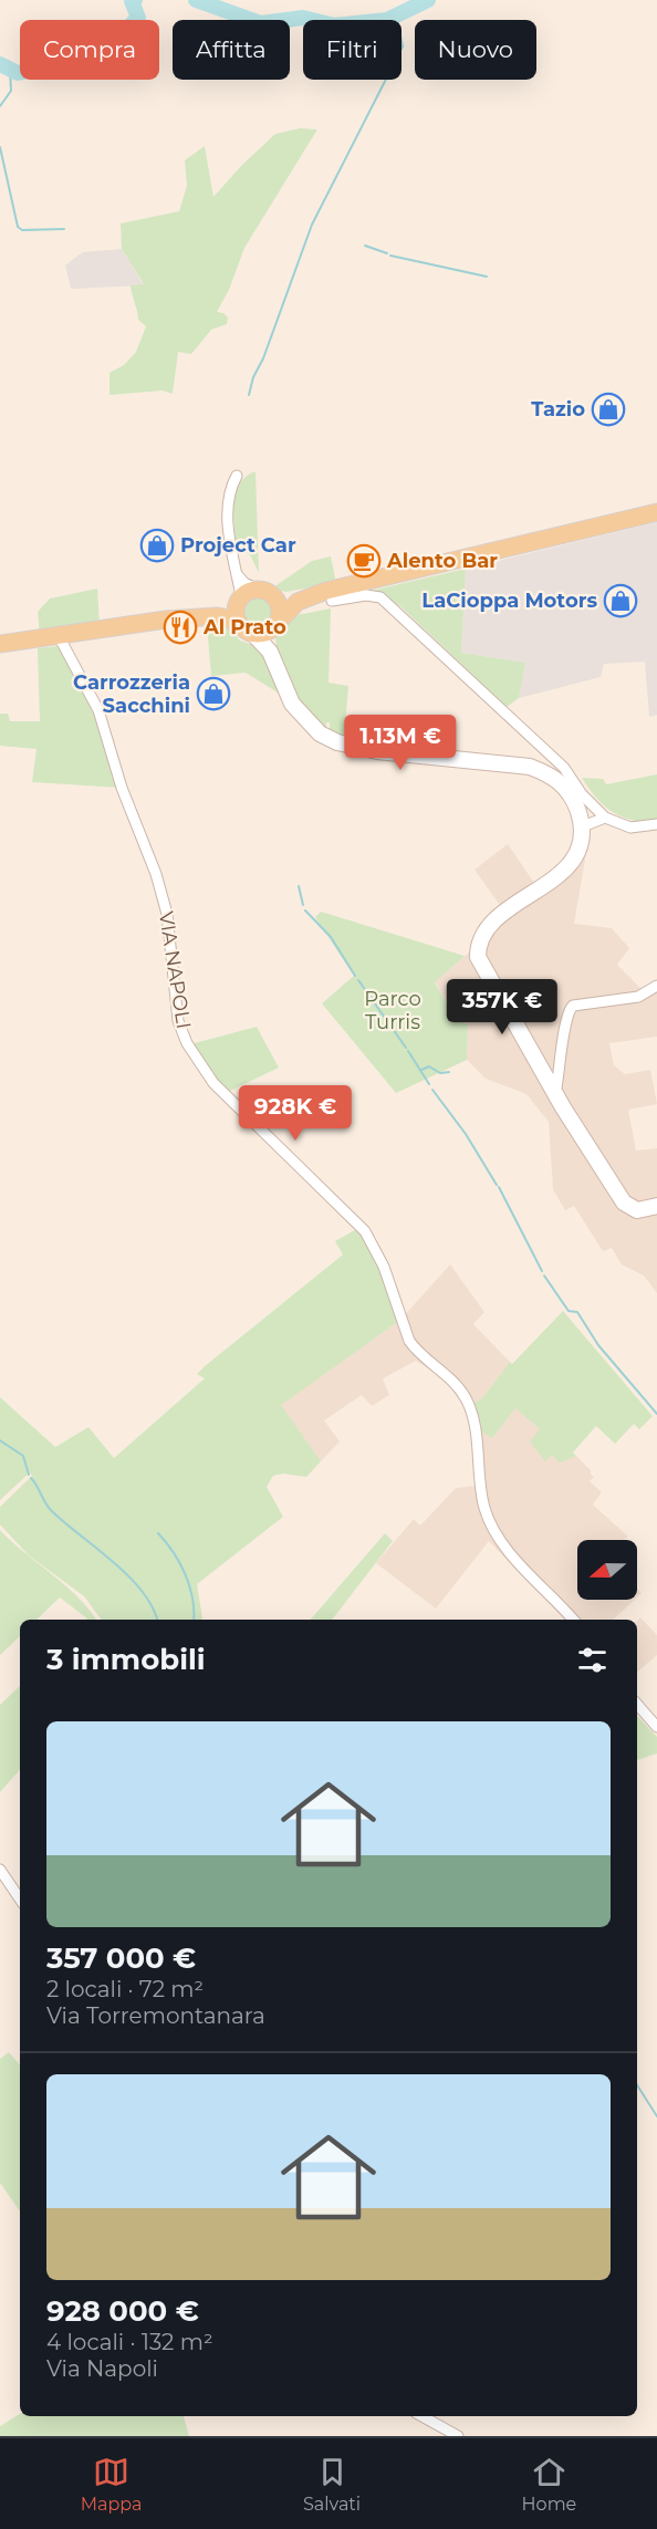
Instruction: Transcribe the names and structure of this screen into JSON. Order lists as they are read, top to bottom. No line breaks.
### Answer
{"streets":{"street":["VIA NAPOLI"]},"parks":["Parco Turris"],"places":{"shop":["Tazio","Project Car","LaCioppa Motors","Carrozzeria Sacchini"],"cafe":["Alento Bar"],"restaurant":["Al Prato"]},"north":"left","page":{"chip":["Compra","Affitta","Filtri","Nuovo"],"price":["1.13M €","357K €","928K €"],"heading":"3 immobili","list":[{"name":"357 000 €","note":"2 locali · 72 m² · Via Torremontanara"},{"name":"928 000 €","note":"4 locali · 132 m² · Via Napoli"}],"tabs":["Mappa","Salvati","Home"]}}
